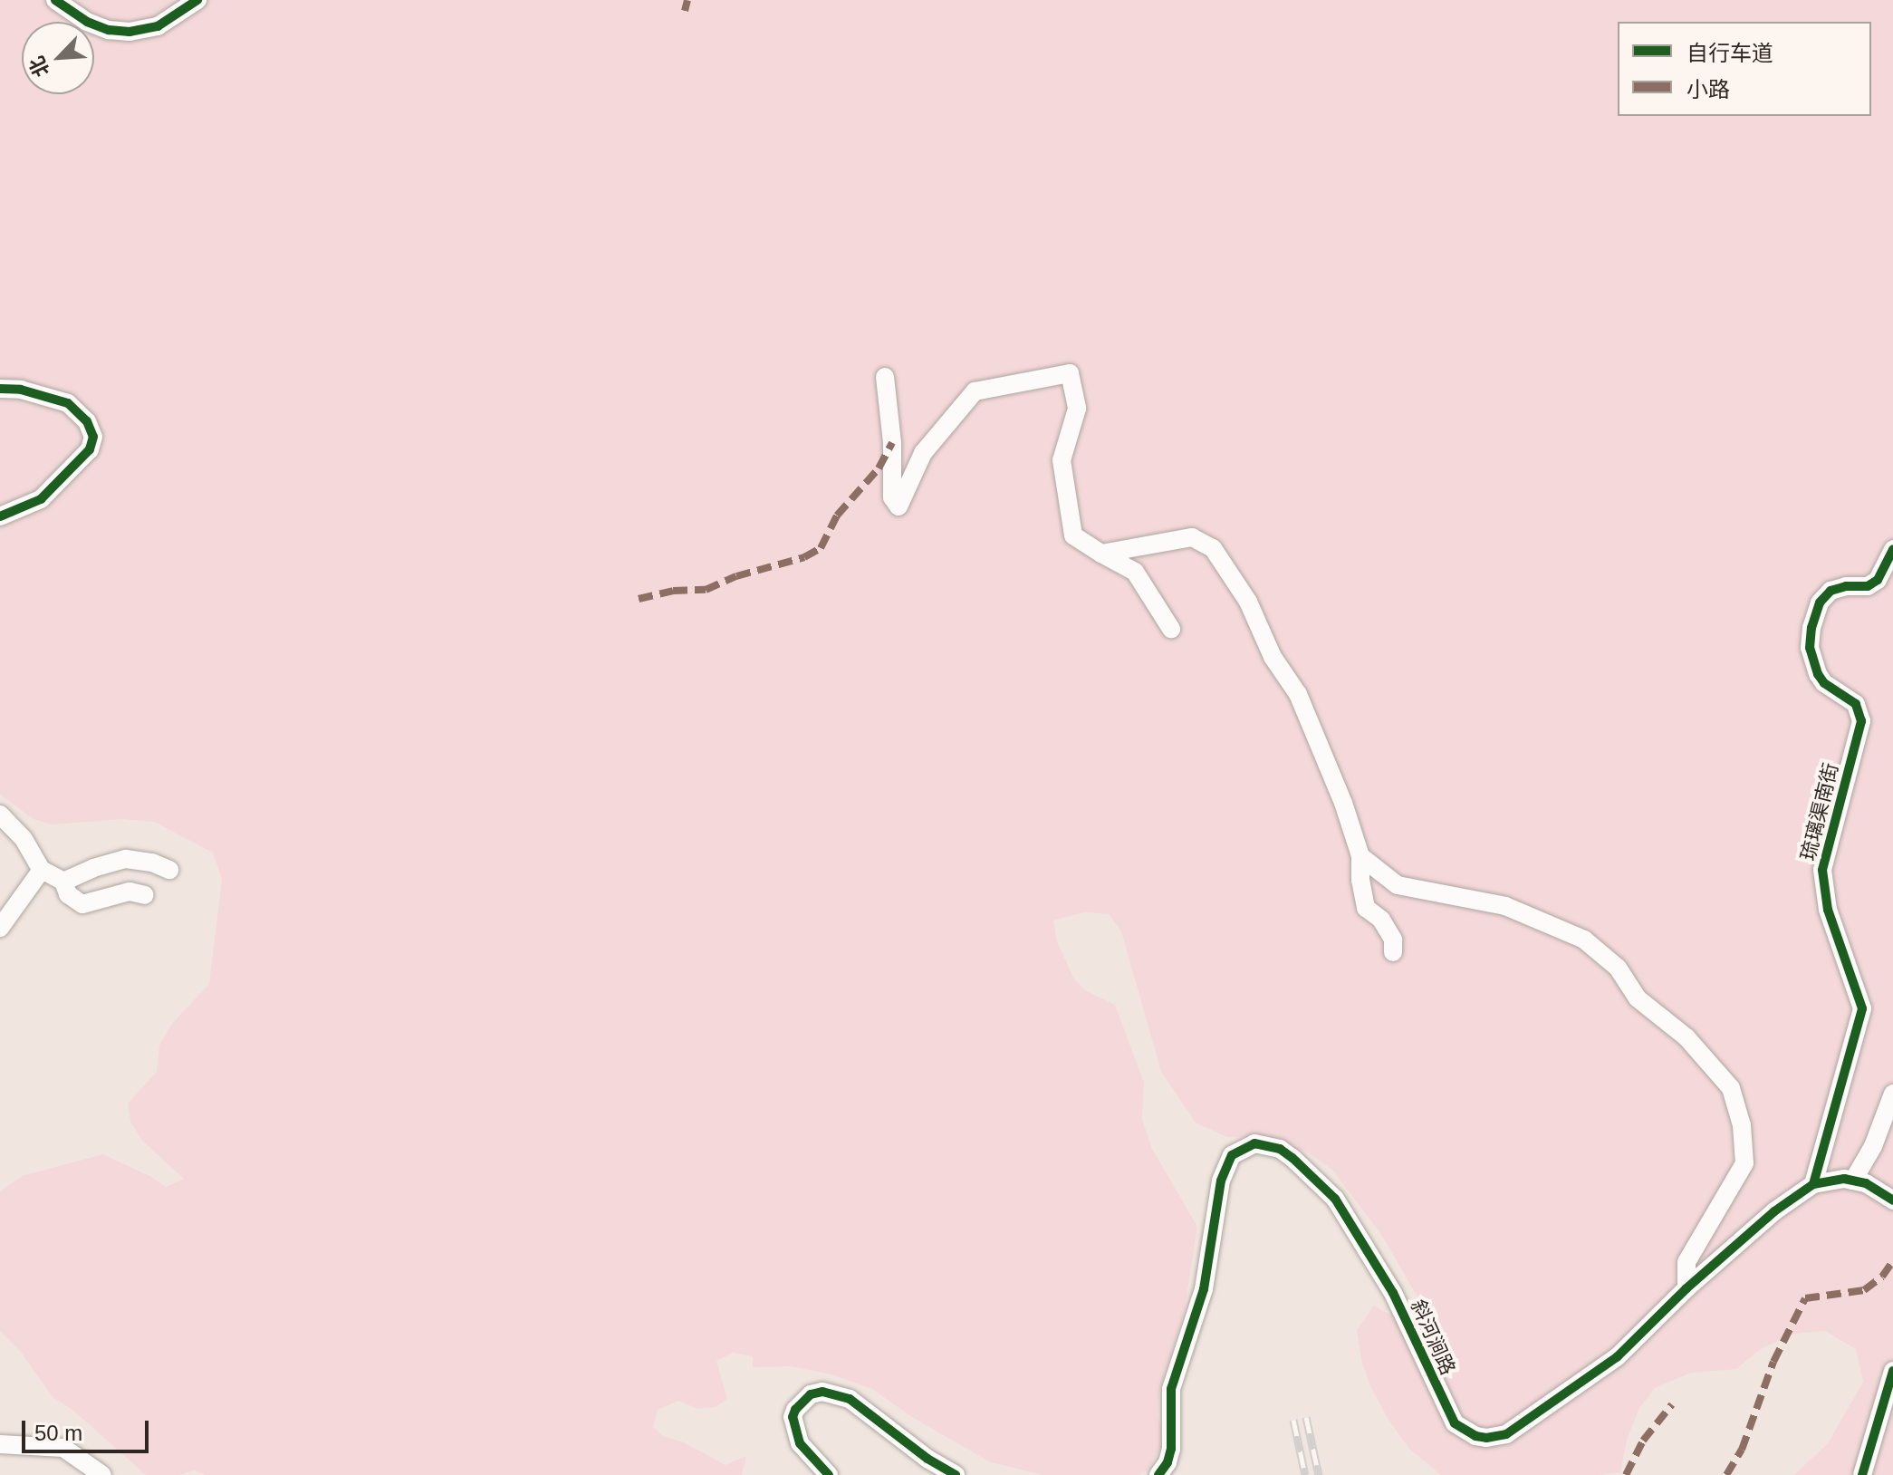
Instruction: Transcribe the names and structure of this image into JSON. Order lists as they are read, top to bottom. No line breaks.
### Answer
{"streets":{"street":["琉璃渠南街","斜河涧路"]},"crossings":[["琉璃渠南街","斜河涧路"]],"legend":["自行车道","小路"],"scale_bar":"50 m","north":"bottom left"}
